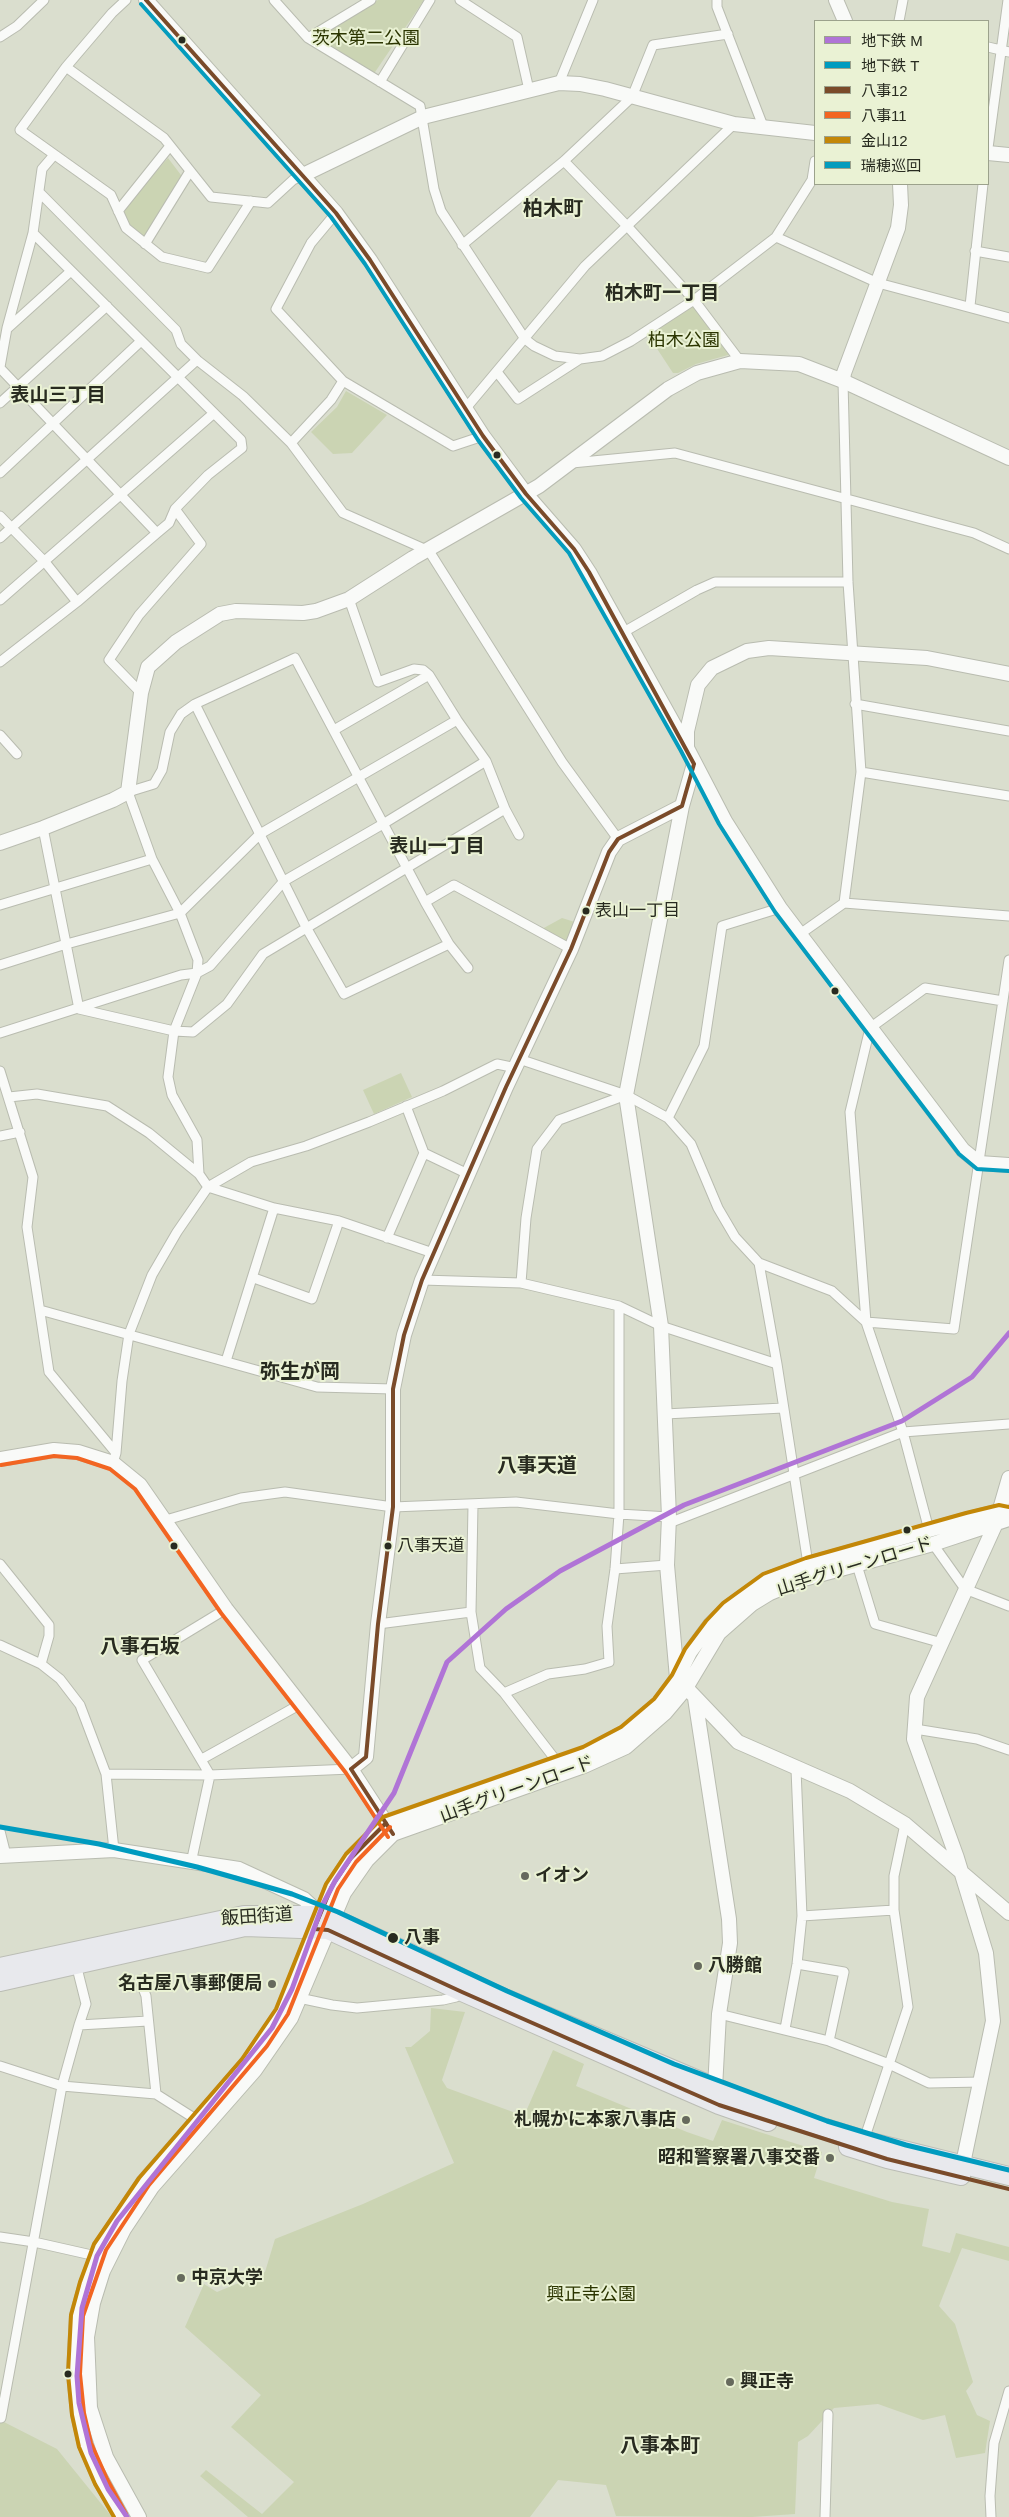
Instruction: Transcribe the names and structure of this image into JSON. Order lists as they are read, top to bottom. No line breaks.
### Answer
{"streets":{"highway":["飯田街道"],"street":["山手グリーンロード"]},"districts":["柏木町","柏木町一丁目","表山三丁目","表山一丁目","弥生が岡","八事天道","八事石坂","八事本町"],"parks":["茨木第二公園","柏木公園","興正寺公園"],"places":["表山一丁目","八事天道","イオン","八事","八勝館","名古屋八事郵便局","札幌かに本家八事店","昭和警察署八事交番","中京大学","興正寺"],"lines":["transit line 八事12","transit line 瑞穂巡回","metro line M","transit line 八事11","transit line 金山12","metro line T"],"legend":["地下鉄 M","地下鉄 T","八事12","八事11","金山12","瑞穂巡回"]}
